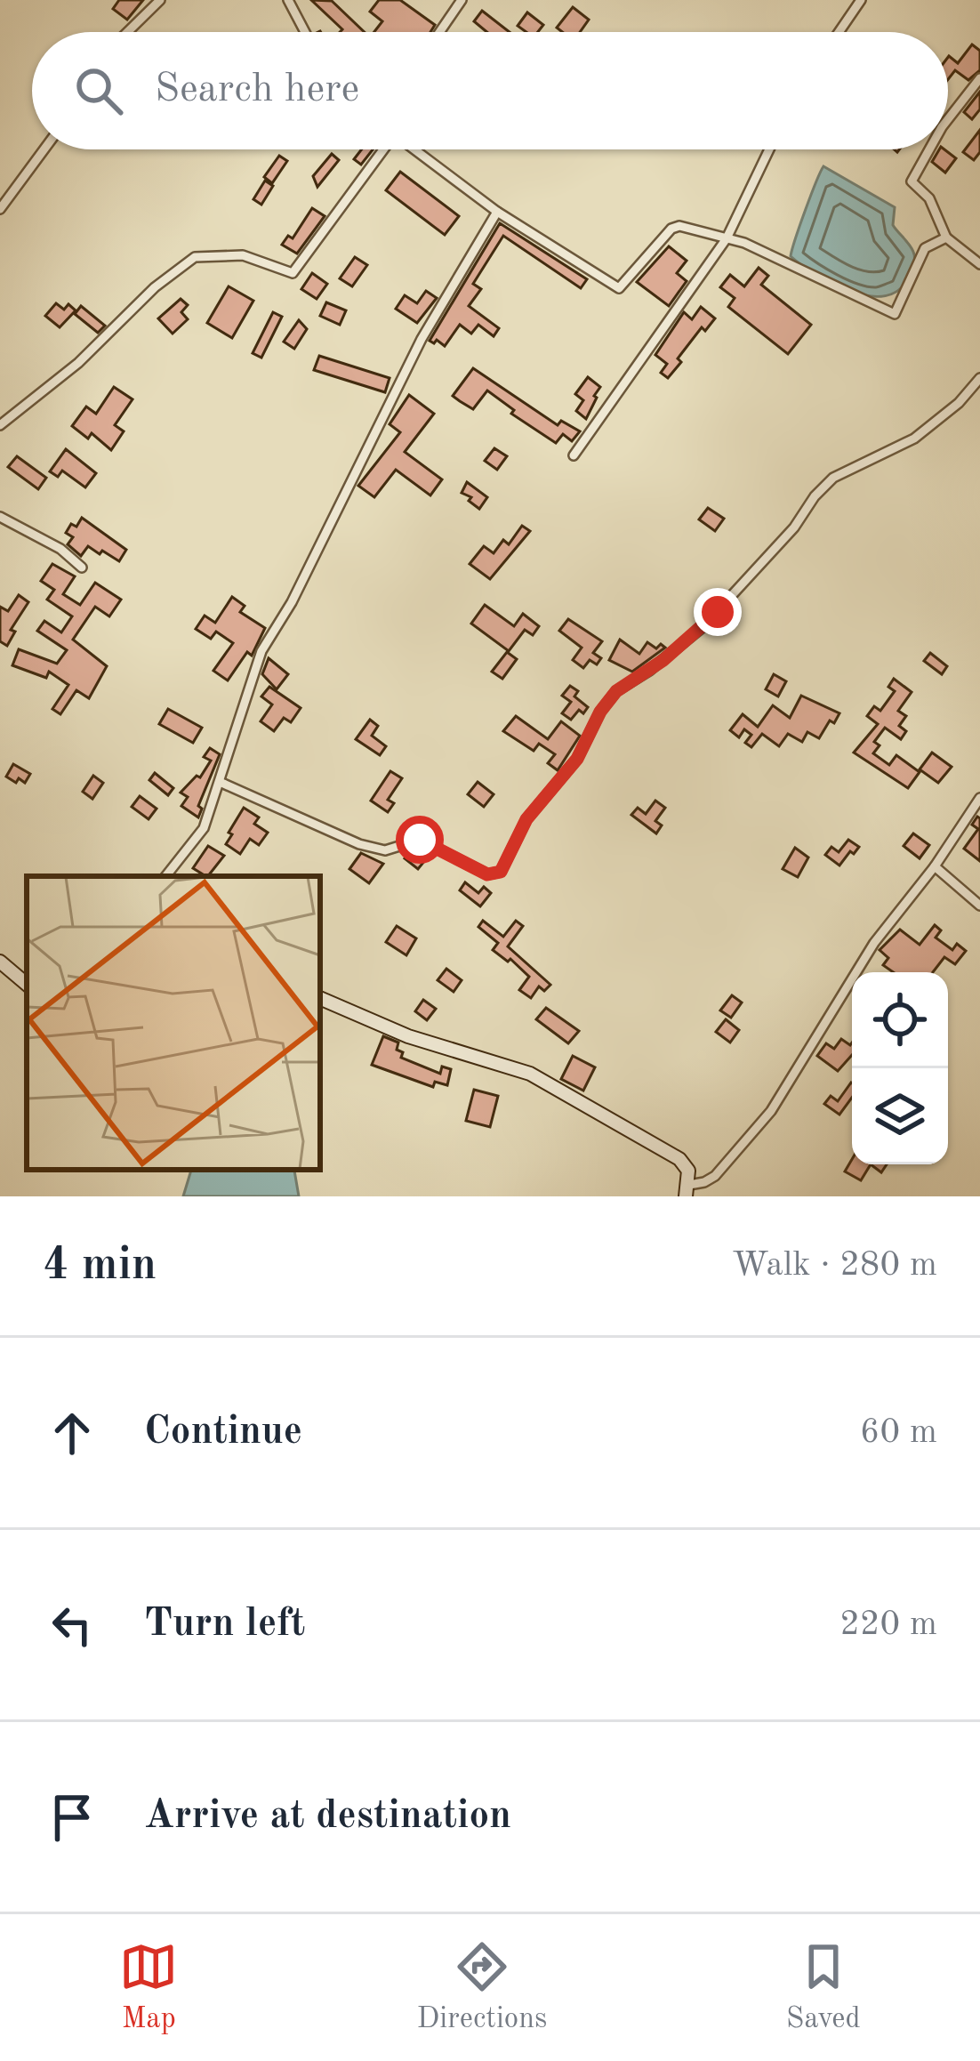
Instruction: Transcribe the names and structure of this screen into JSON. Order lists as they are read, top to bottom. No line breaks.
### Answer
{"page":{"search":"Search here","heading":["4 min","Walk · 280 m"],"list":[["Continue","60 m"],["Turn left","220 m"],"Arrive at destination"],"nav":["Map","Directions","Saved"]}}
